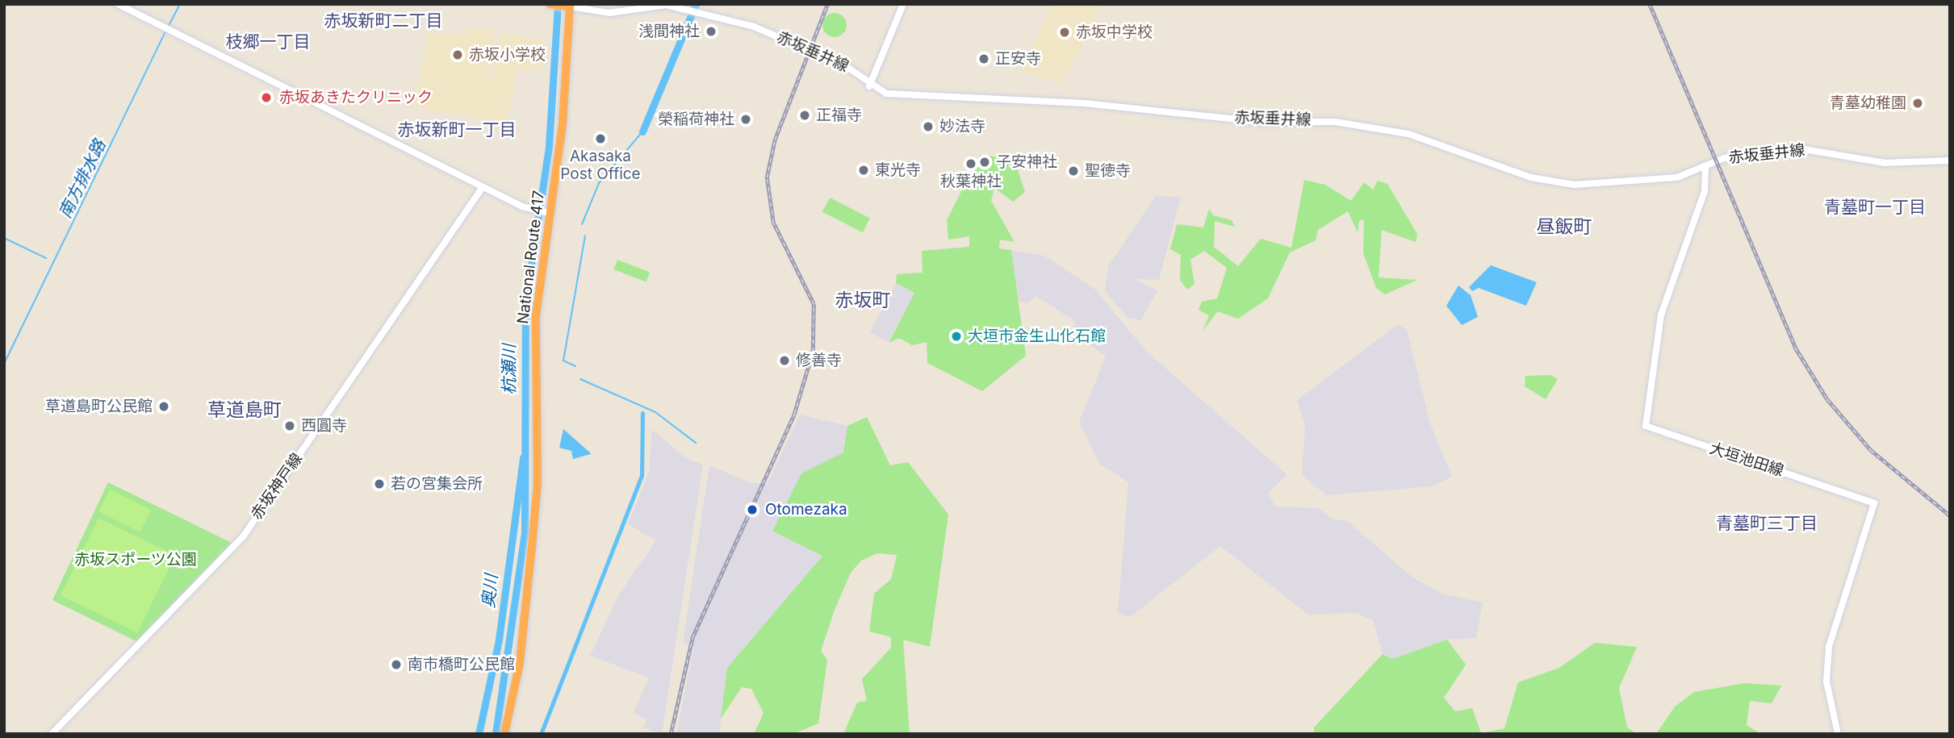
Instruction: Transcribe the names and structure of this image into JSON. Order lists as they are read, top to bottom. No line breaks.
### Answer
{"streets":{"highway":["National Route 417"],"main road":["赤坂垂井線","大垣池田線","赤坂神戸線"]},"crossings":[["赤坂垂井線","National Route 417"],["赤坂垂井線","大垣池田線"]],"districts":["赤坂新町二丁目","枝郷一丁目","赤坂新町一丁目","青墓町一丁目","昼飯町","赤坂町","草道島町","青墓町三丁目"],"water":["南方排水路","杭瀬川","奥川"],"parks":["赤坂スポーツ公園"],"places":["浅間神社","赤坂中学校","赤坂小学校","正安寺","赤坂あきたクリニック","青墓幼稚園","正福寺","榮稲荷神社","妙法寺","Akasaka Post Office","子安神社","秋葉神社","東光寺","聖徳寺","大垣市金生山化石館","修善寺","草道島町公民館","西圓寺","若の宮集会所","Otomezaka","南市橋町公民館"]}
